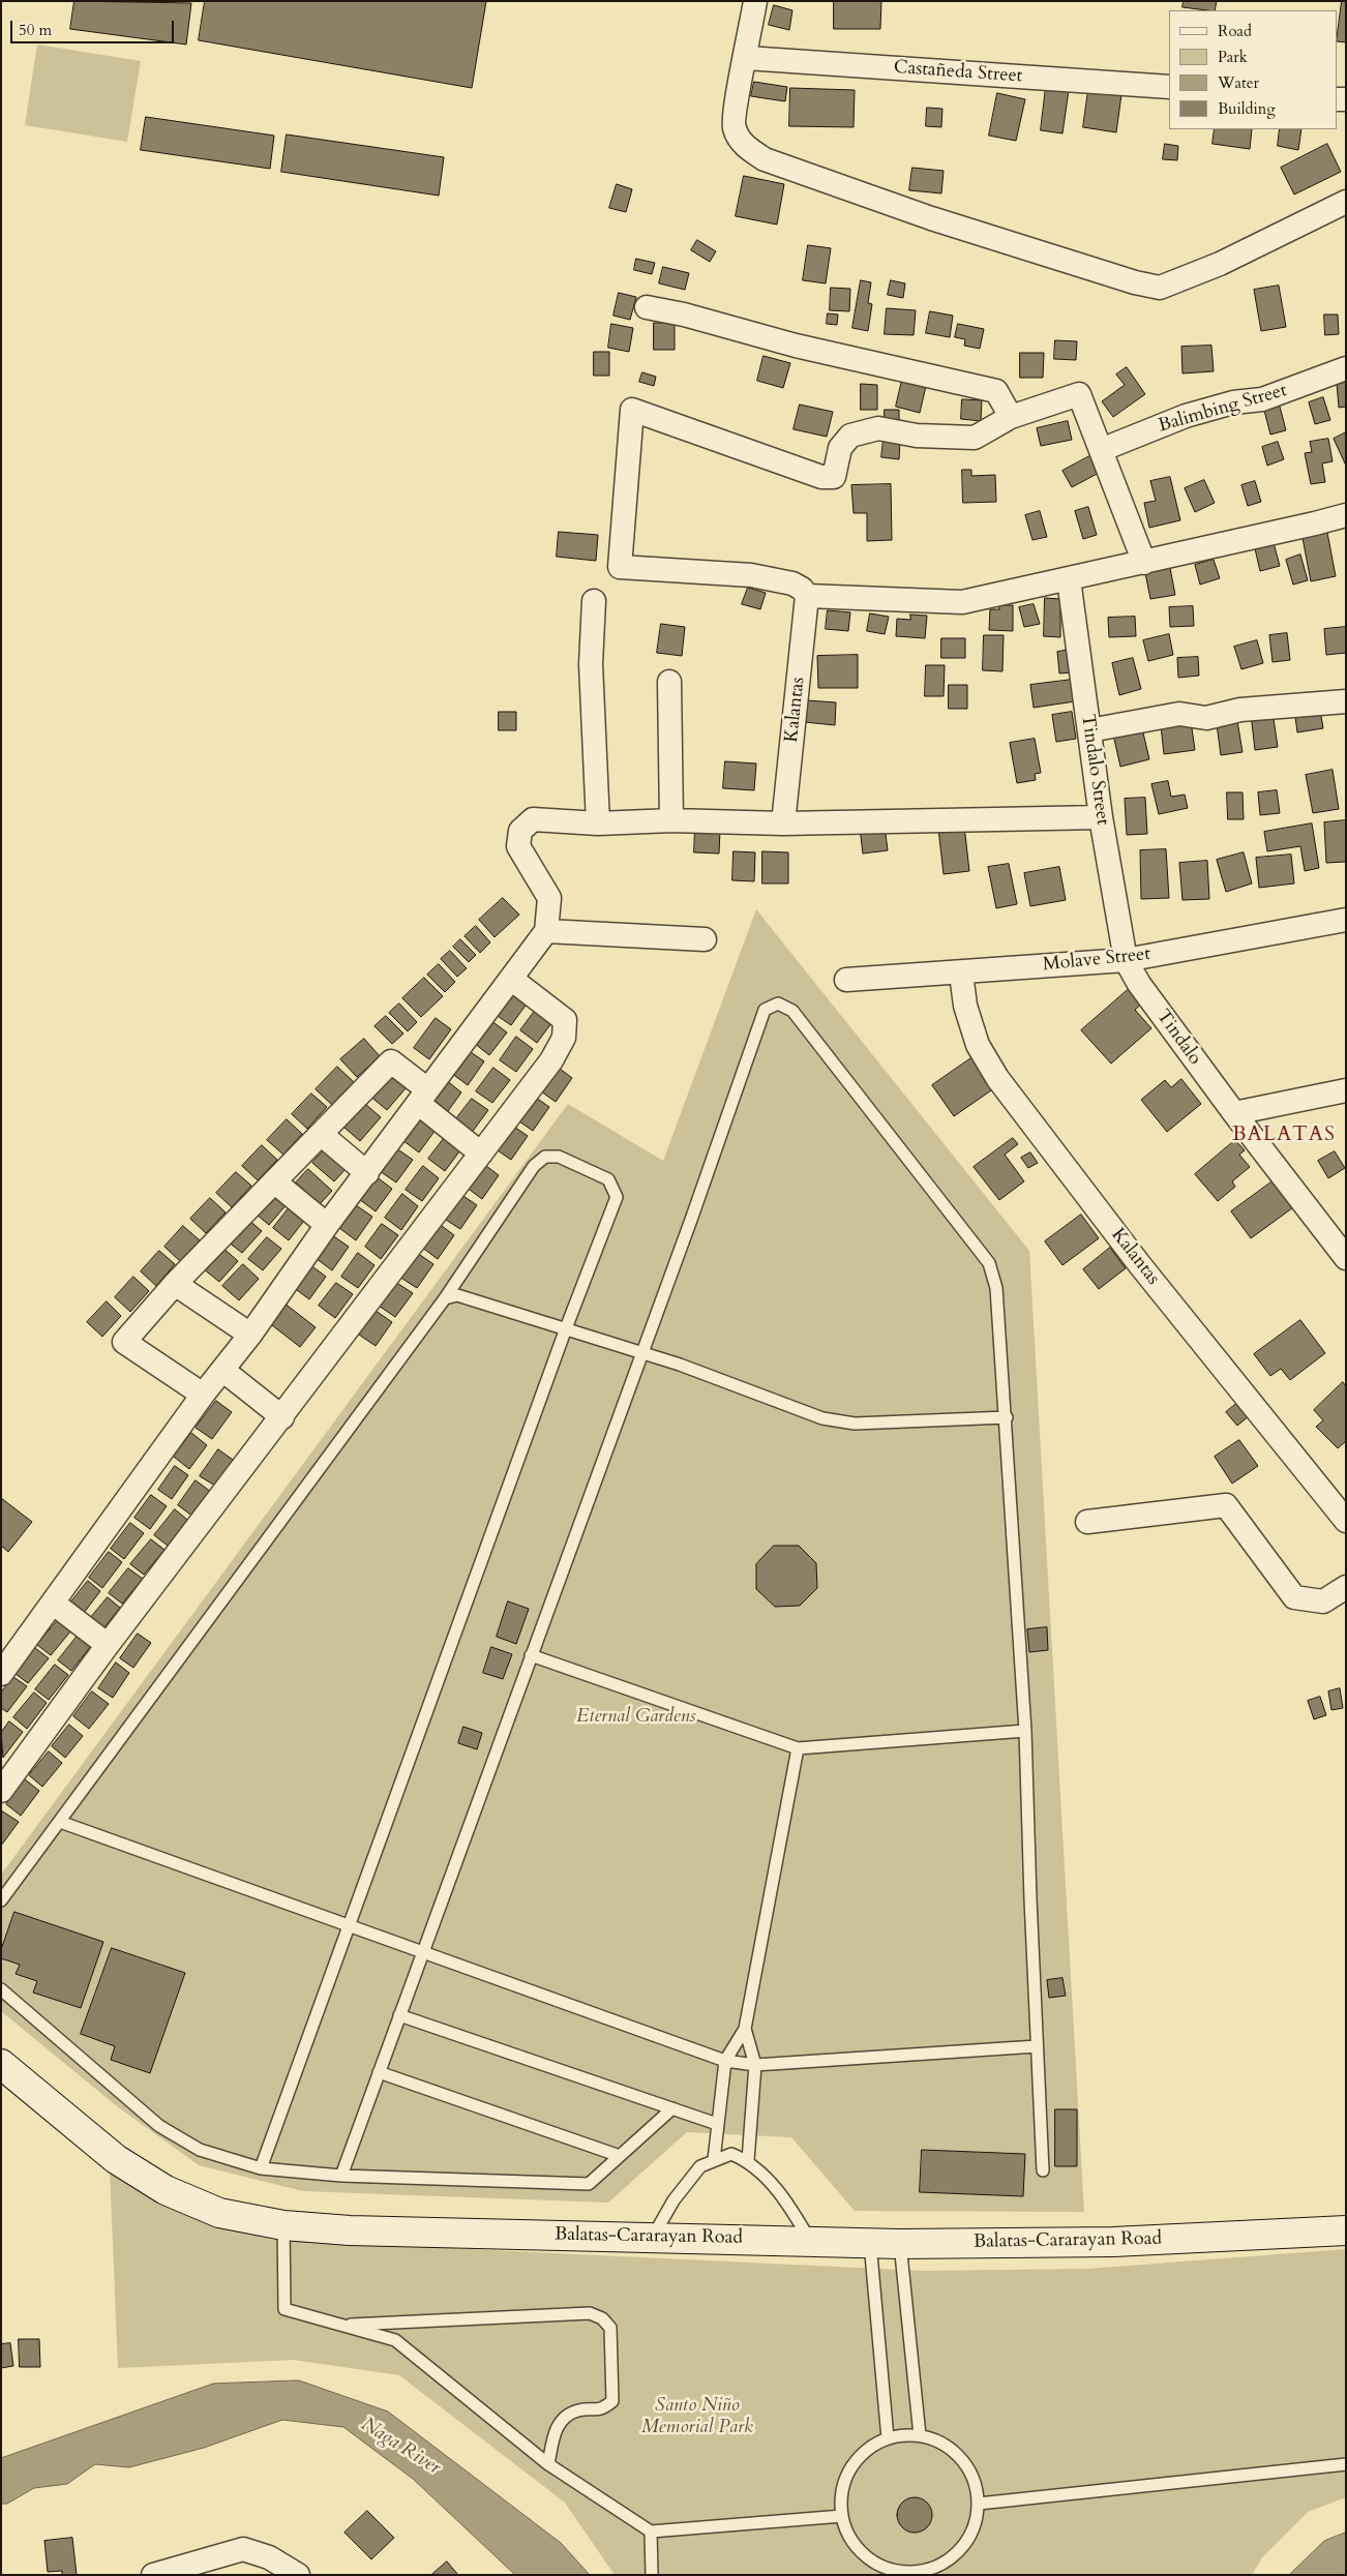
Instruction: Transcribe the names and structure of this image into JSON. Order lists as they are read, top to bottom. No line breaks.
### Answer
{"streets":{"main road":["Balatas-Cararayan Road"],"street":["Castañeda Street","Balimbing Street","Kalantas","Tindalo Street","Molave Street","Tindalo"]},"crossings":[["Kalantas","Molave Street"],["Tindalo Street","Molave Street"],["Tindalo Street","Tindalo"],["Molave Street","Tindalo"]],"districts":["BALATAS"],"water":["Naga River"],"parks":["Eternal Gardens","Santo Niño Memorial Park"],"legend":["Road","Park","Water","Building"],"scale_bar":"50 m"}
